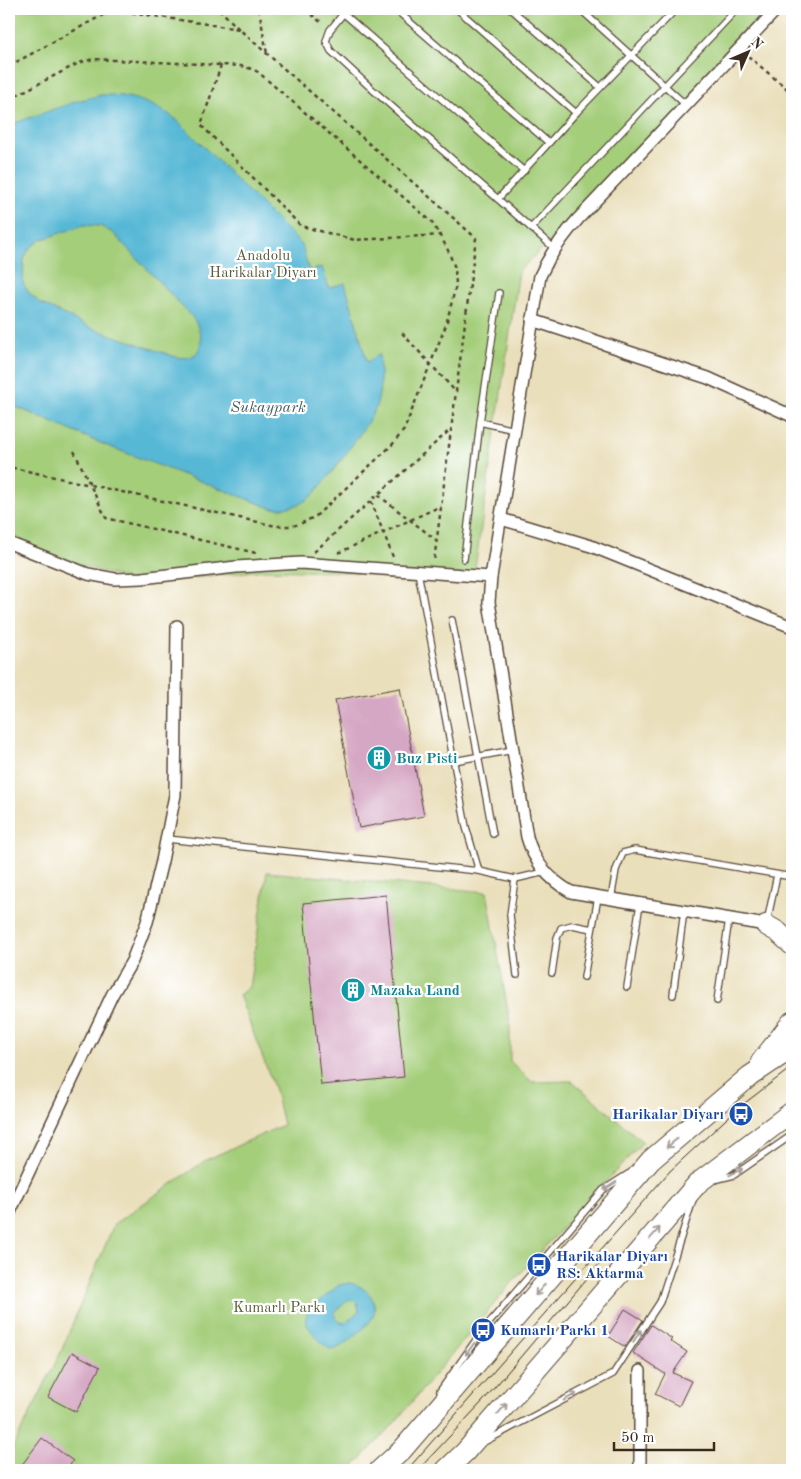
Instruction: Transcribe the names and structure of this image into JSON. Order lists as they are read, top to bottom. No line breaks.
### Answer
{"water":["Sukaypark"],"parks":["Anadolu Harikalar Diyarı","Kumarlı Parkı"],"places":{"building":["Buz Pisti","Mazaka Land"],"bus stop":["Harikalar Diyarı","Harikalar Diyarı RS: Aktarma","Kumarlı Parkı 1"]},"scale_bar":"50 m","north":"top right"}
